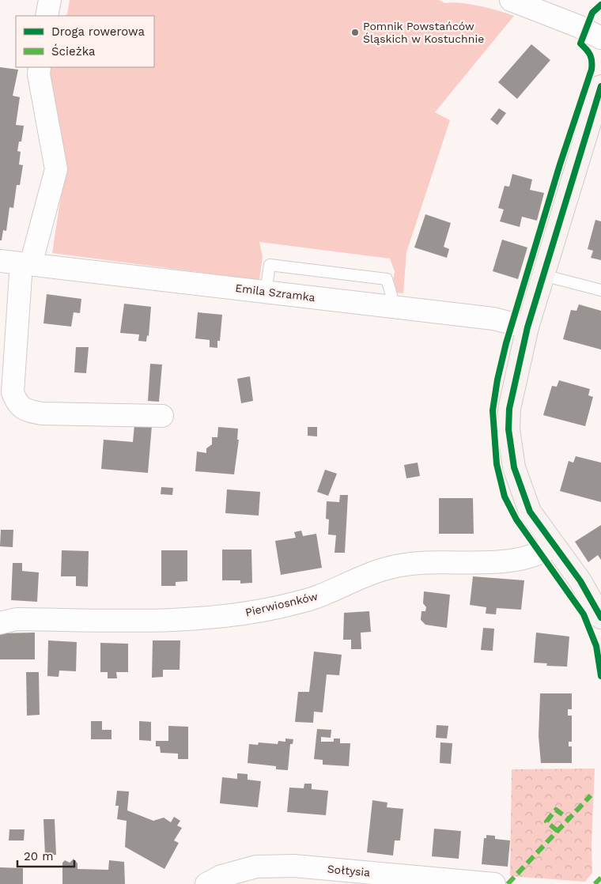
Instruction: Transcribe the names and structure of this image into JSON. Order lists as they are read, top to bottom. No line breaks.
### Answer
{"streets":{"street":["Emila Szramka","Pierwiosnków","Sołtysia"]},"places":["Pomnik Powstańców Śląskich w Kostuchnie"],"legend":["Droga rowerowa","Ścieżka"],"scale_bar":"20 m"}
